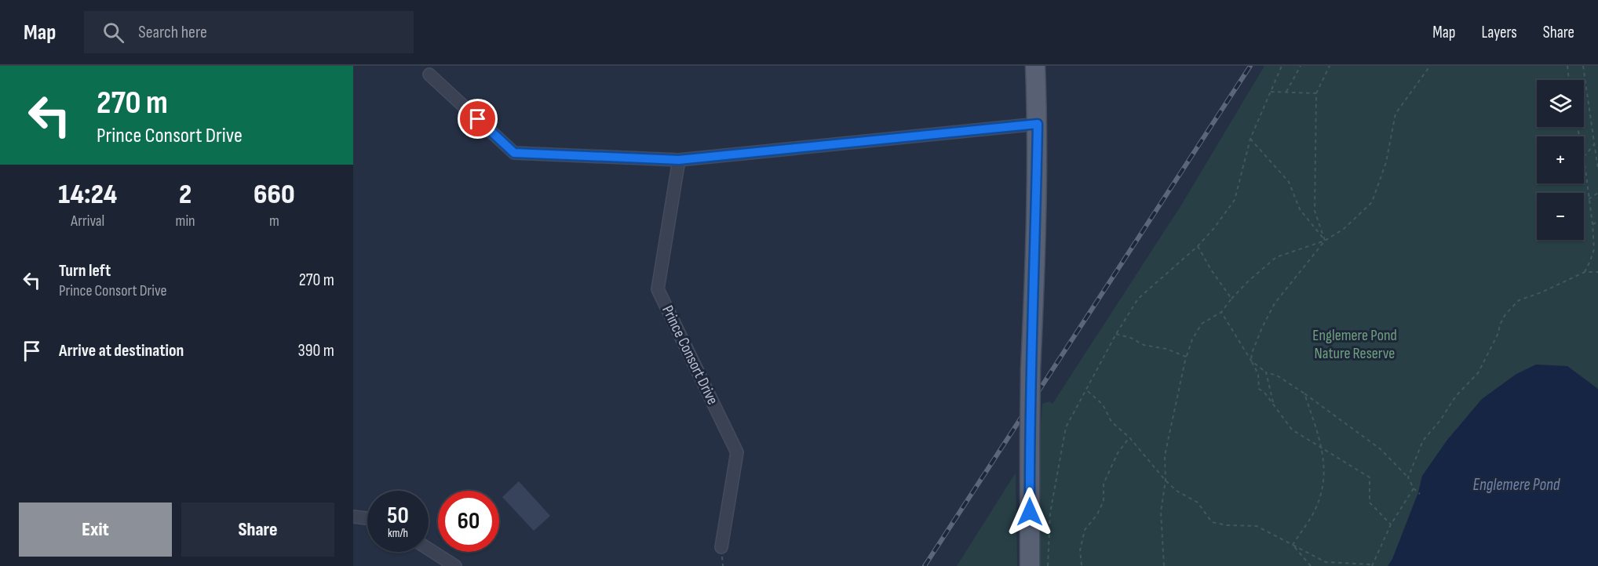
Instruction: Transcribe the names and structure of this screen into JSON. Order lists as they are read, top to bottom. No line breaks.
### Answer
{"streets":{"street":["Prince Consort Drive"]},"water":["Englemere Pond"],"parks":["Englemere Pond Nature Reserve"],"page":{"header":"Map","search":"Search here","nav":["Map","Layers","Share"],"turn":["270 m","Prince Consort Drive"],"map_buttons":["+","−"],"eta":["14:24","Arrival","2","min","660","m"],"list":[{"name":"Turn left","note":"Prince Consort Drive","value":"270 m"},{"name":"Arrive at destination","value":"390 m"}],"speed":"50 km/h","limit":"60","buttons":["Exit","Share"]}}
